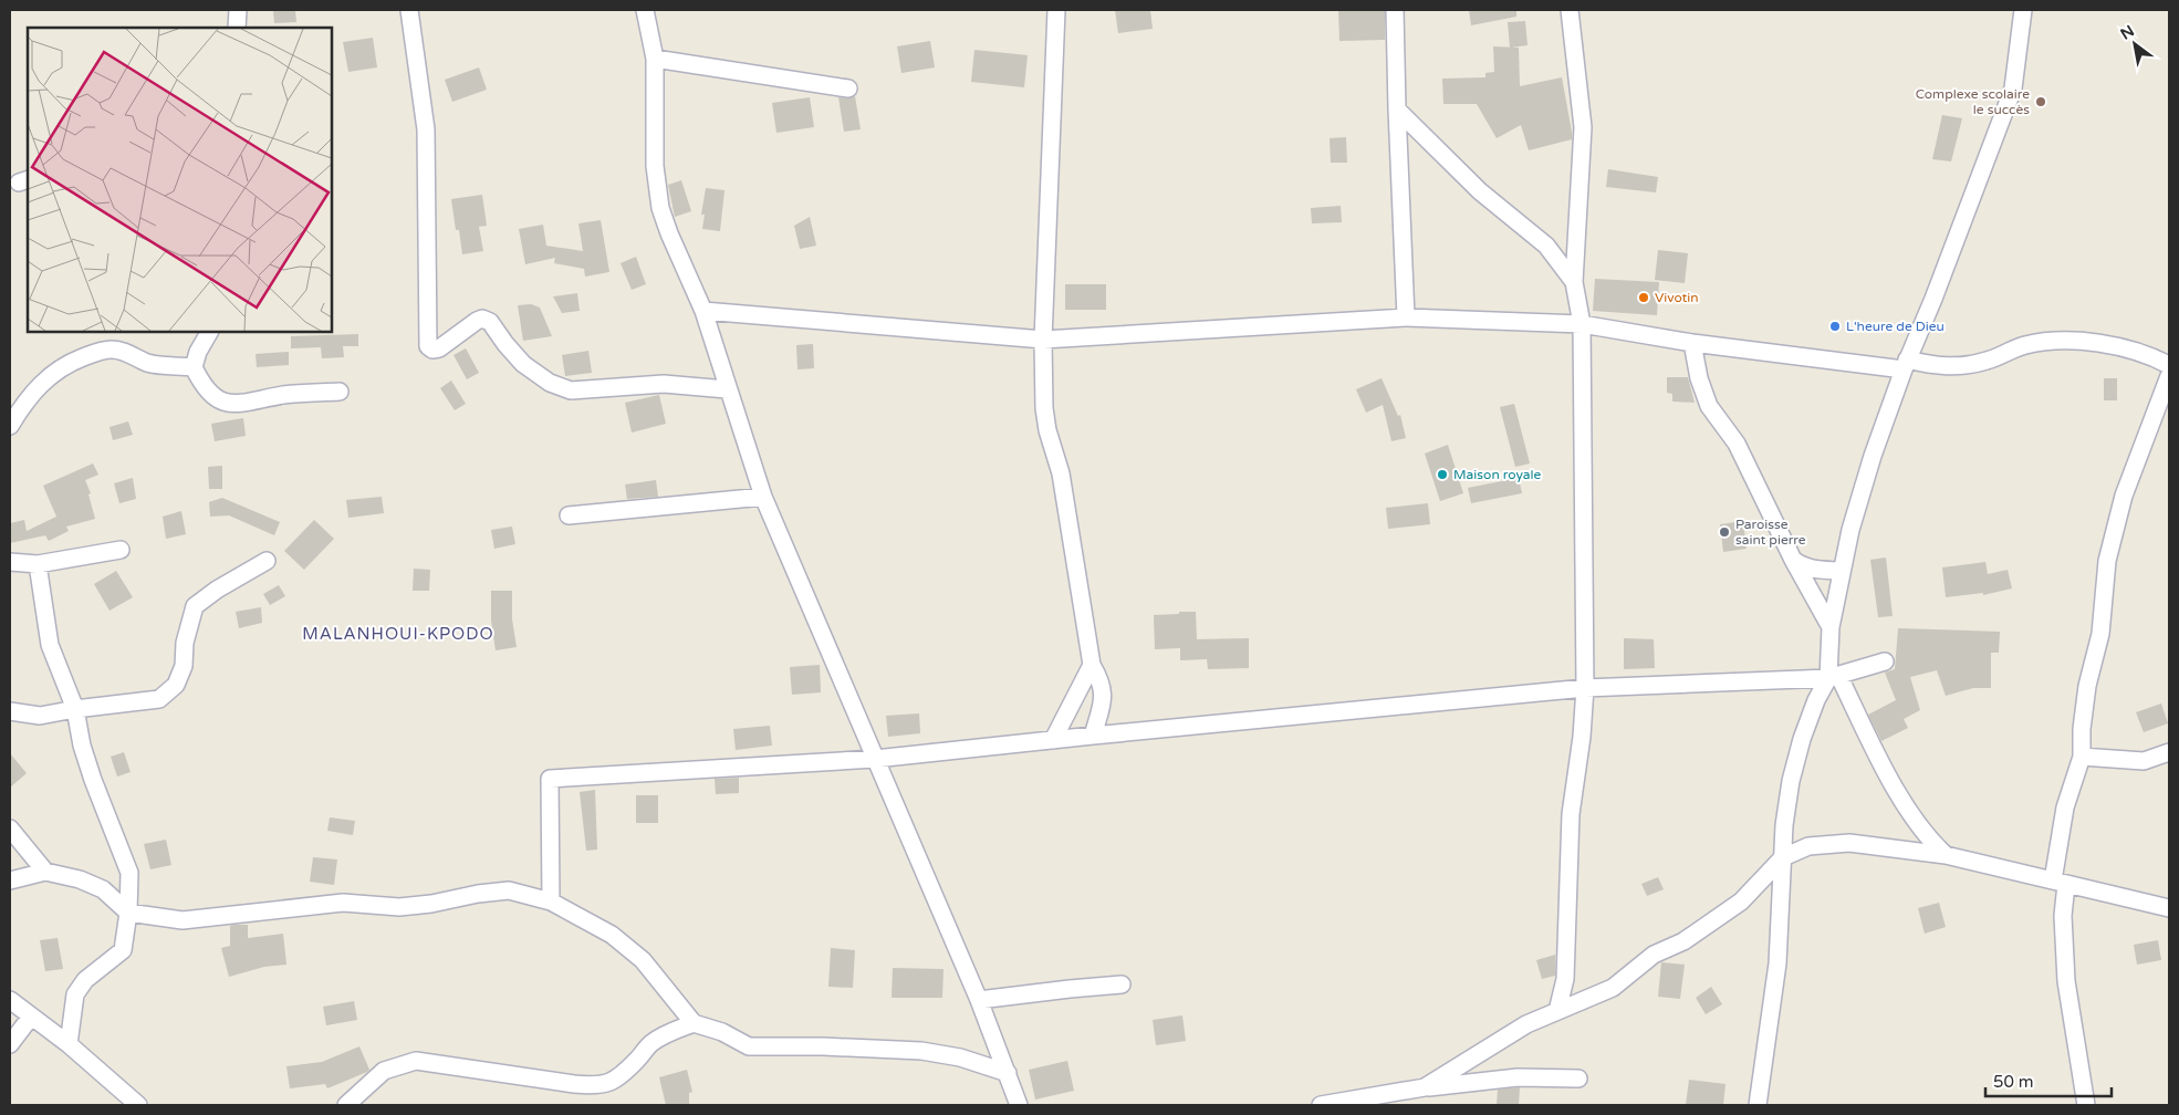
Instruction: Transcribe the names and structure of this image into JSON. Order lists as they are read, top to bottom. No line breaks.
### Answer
{"districts":["MALANHOUI-KPODO"],"places":["Complexe scolaire le succès","Vivotin","L'heure de Dieu","Maison royale","Paroisse saint pierre"],"scale_bar":"50 m","north":"top left"}
